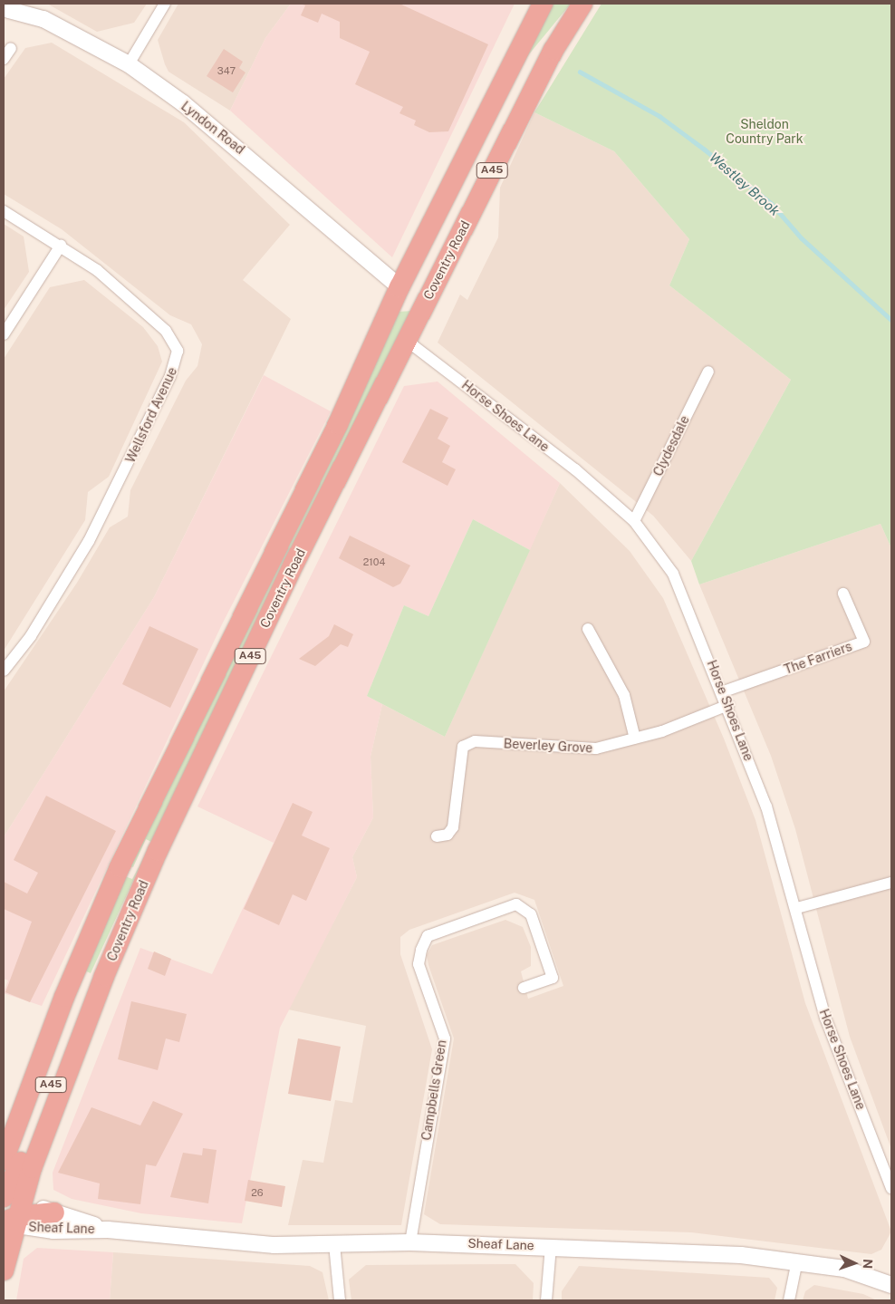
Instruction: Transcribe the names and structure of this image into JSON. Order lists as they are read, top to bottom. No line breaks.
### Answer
{"streets":{"highway":["A45","Coventry Road"],"street":["Lyndon Road","Wellsford Avenue","Horse Shoes Lane","Clydesdale","The Farriers","Beverley Grove","Campbells Green","Sheaf Lane"]},"crossings":[["Lyndon Road","Coventry Road"],["A45","Coventry Road"],["Coventry Road","Horse Shoes Lane"],["Horse Shoes Lane","Clydesdale"],["Horse Shoes Lane","The Farriers"],["Horse Shoes Lane","Beverley Grove"],["Campbells Green","Sheaf Lane"]],"water":["Westley Brook"],"parks":["Sheldon Country Park"],"house_numbers":["347","2104","26"],"north":"right"}
